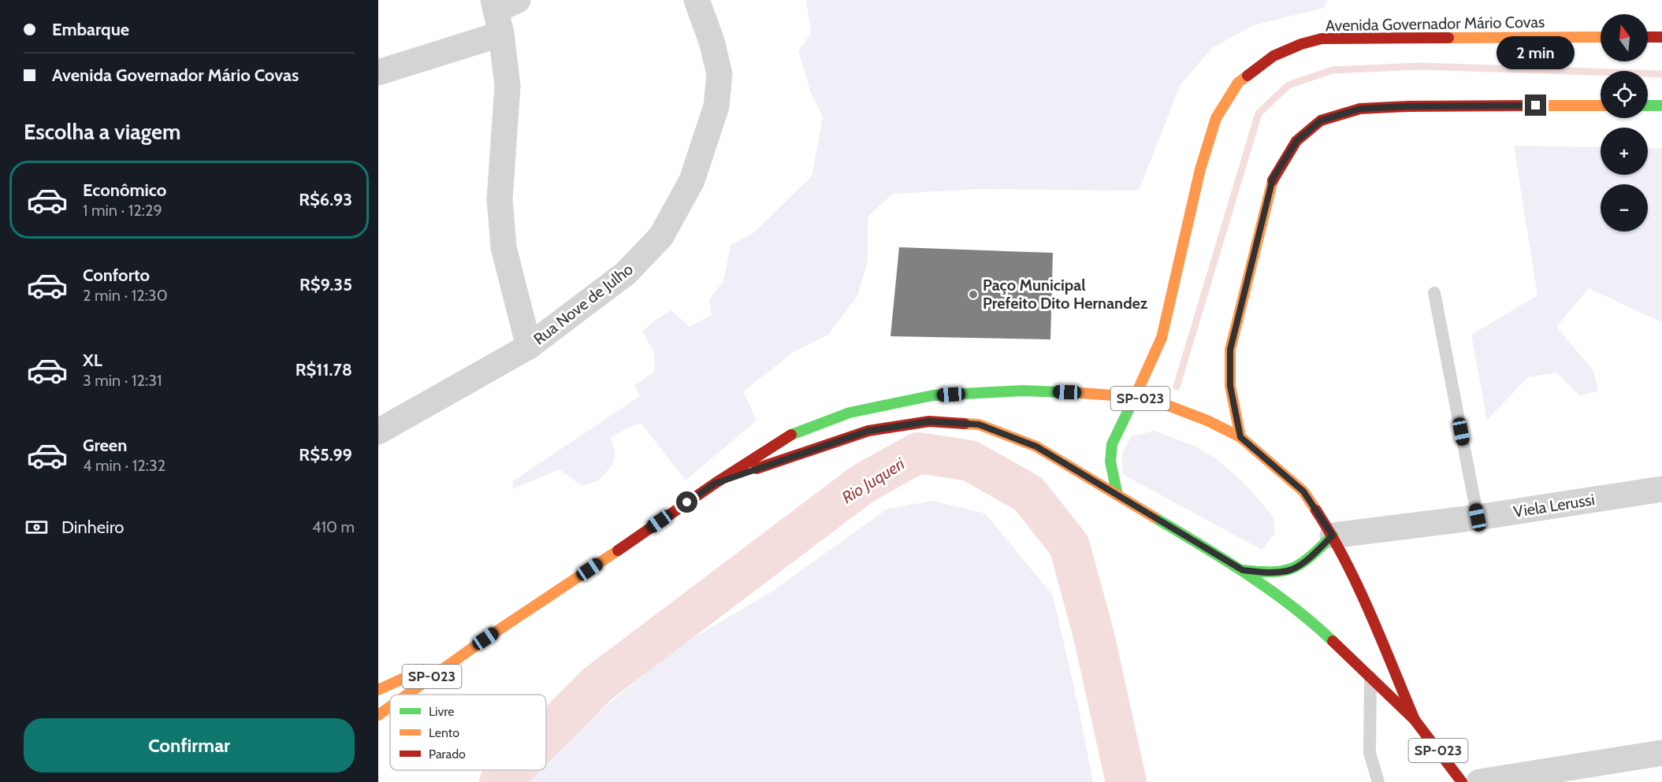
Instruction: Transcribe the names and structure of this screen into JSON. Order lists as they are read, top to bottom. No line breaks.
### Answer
{"streets":{"main road":["Avenida Governador Mário Covas","SP-023"],"street":["Rua Nove de Julho","Viela Lerussi"]},"crossings":[["Avenida Governador Mário Covas","SP-023"],["SP-023","Viela Lerussi"]],"water":["Rio Juqueri"],"places":["Paço Municipal Prefeito Dito Hernandez"],"legend":["Livre","Lento","Parado"],"north":"top","page":{"banner":["Embarque","Avenida Governador Mário Covas"],"map_buttons":["+","−"],"bubble":"2 min","heading":"Escolha a viagem","list":[{"name":"Econômico","note":"1 min · 12:29","value":"R$6.93"},{"name":"Conforto","note":"2 min · 12:30","value":"R$9.35"},{"name":"XL","note":"3 min · 12:31","value":"R$11.78"},{"name":"Green","note":"4 min · 12:32","value":"R$5.99"}],"pay":["Dinheiro","410 m"],"buttons":"Confirmar"}}
